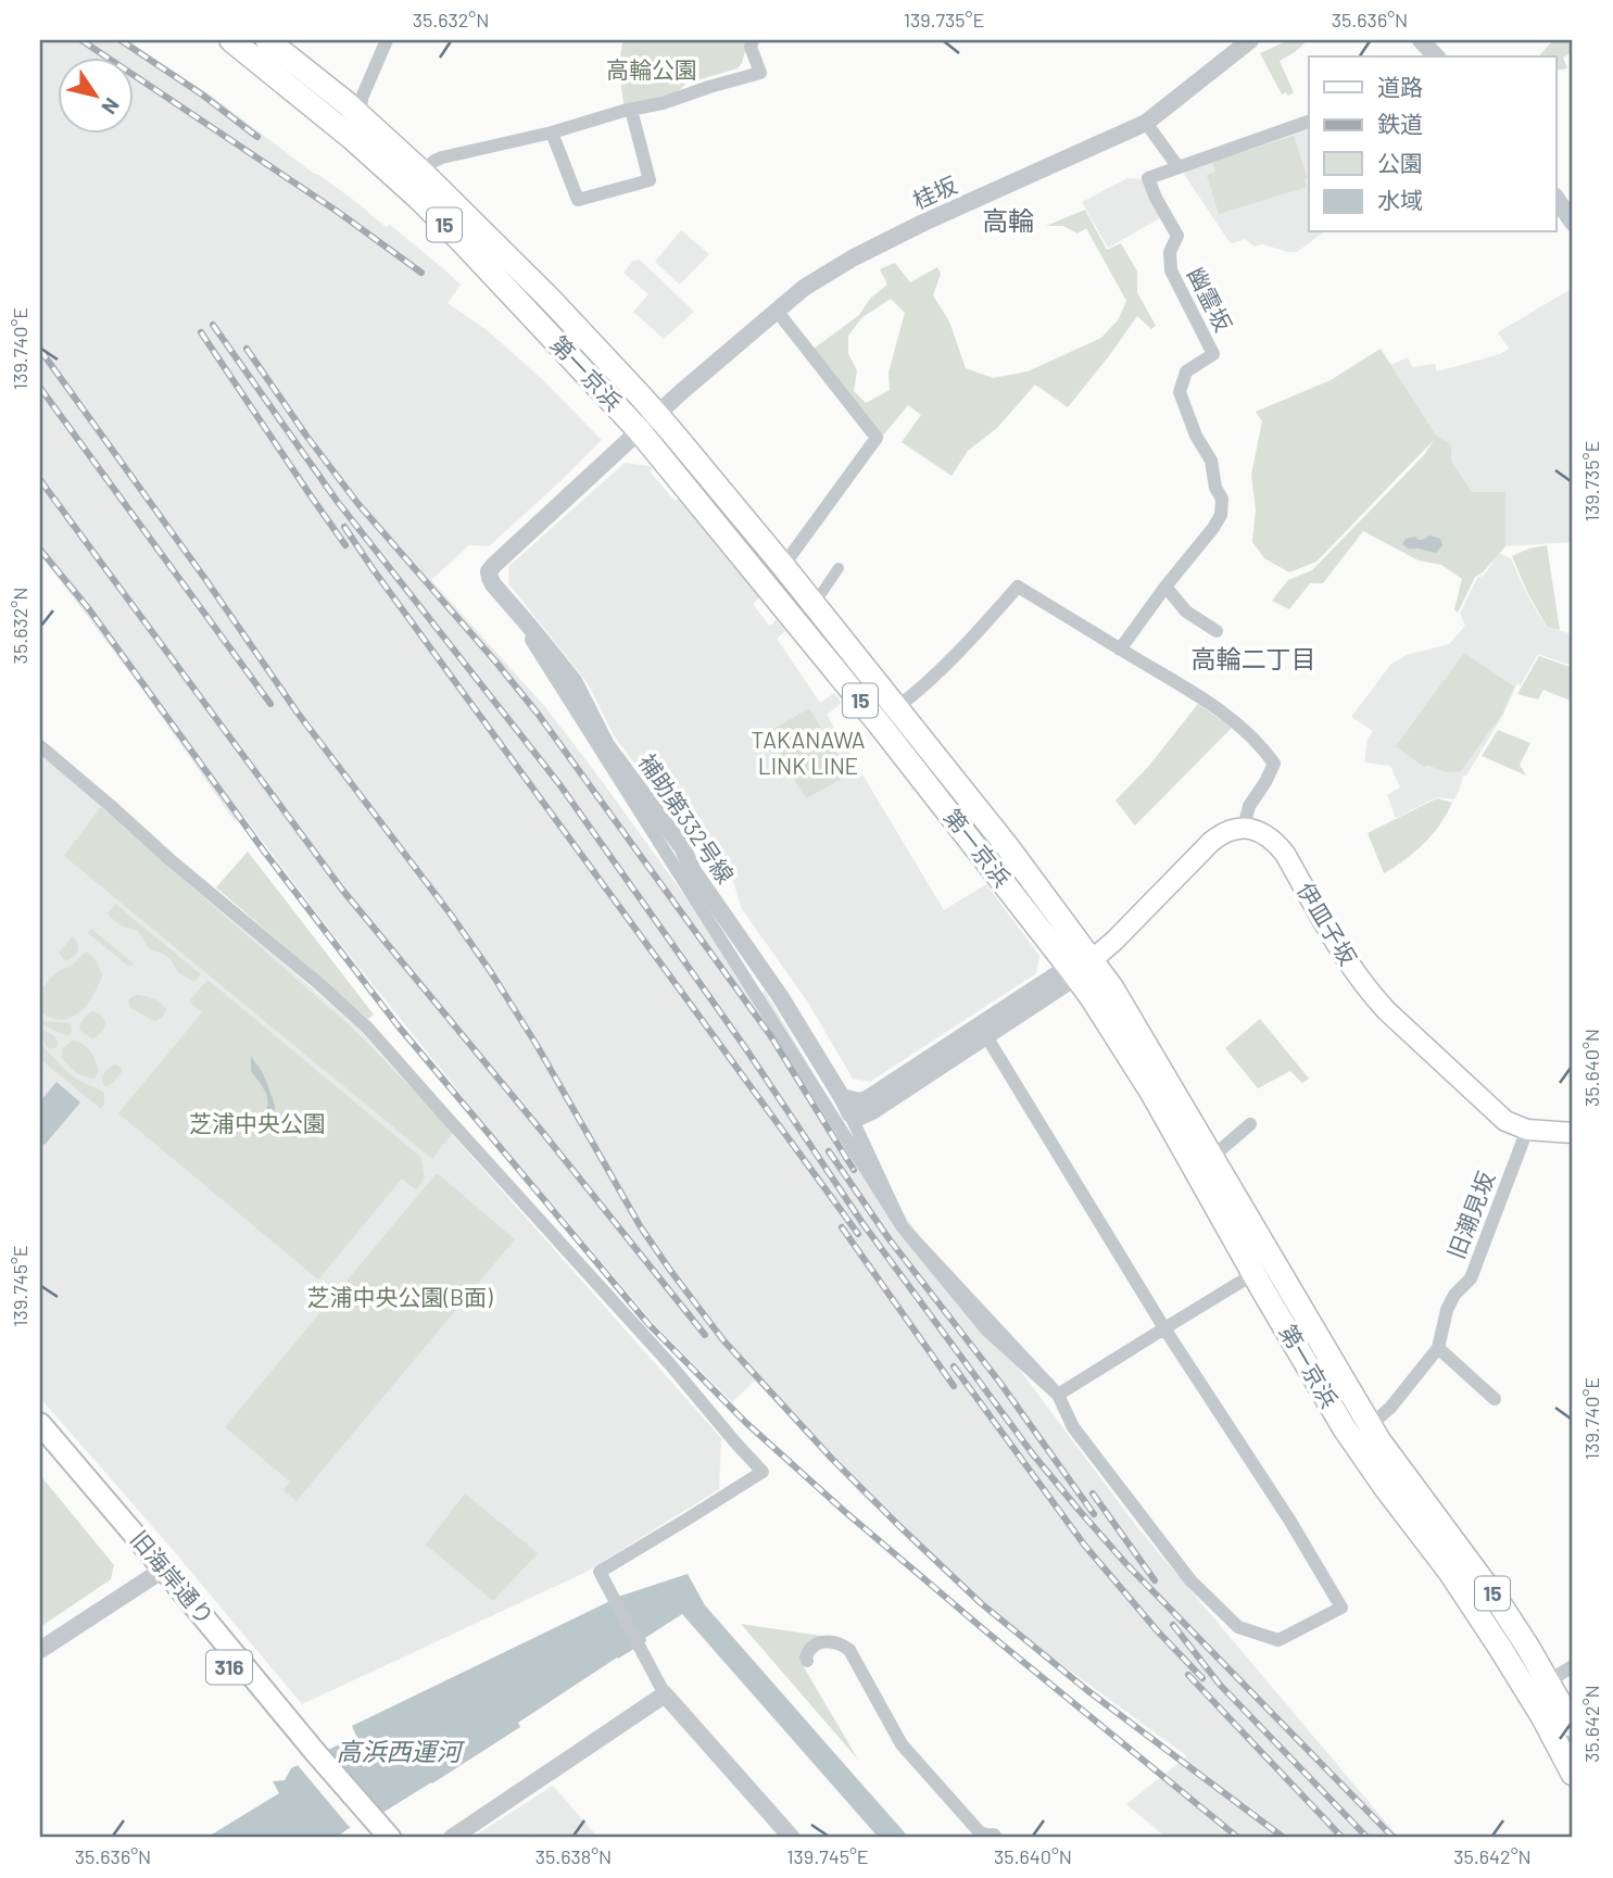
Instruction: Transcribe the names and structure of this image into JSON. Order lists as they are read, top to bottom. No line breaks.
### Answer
{"streets":{"highway":["15","第一京浜"],"main road":["伊皿子坂","旧海岸通り","316"],"street":["桂坂","幽霊坂","補助第332号線","旧潮見坂"]},"crossings":[["桂坂","第一京浜"],["桂坂","補助第332号線"],["第一京浜","補助第332号線"],["伊皿子坂","旧潮見坂"]],"districts":["高輪","高輪二丁目"],"water":["高浜西運河"],"parks":["高輪公園","TAKANAWA LINK LINE","芝浦中央公園","芝浦中央公園(B面)"],"legend":["道路","鉄道","公園","水域"],"north":"bottom right","coordinates":["35.632°N","139.735°E","35.636°N","139.740°E","35.640°N","139.745°E","35.642°N","35.638°N"]}
